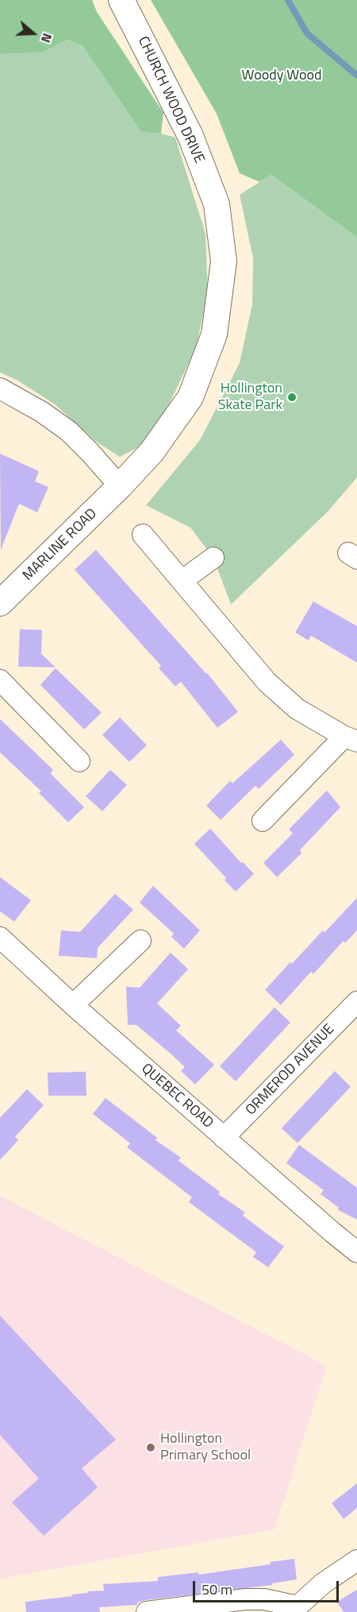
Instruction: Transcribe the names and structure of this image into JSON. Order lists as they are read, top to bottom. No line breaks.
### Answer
{"streets":{"street":["CHURCH WOOD DRIVE","MARLINE ROAD","ORMEROD AVENUE","QUEBEC ROAD"]},"crossings":[["CHURCH WOOD DRIVE","MARLINE ROAD"],["ORMEROD AVENUE","QUEBEC ROAD"]],"parks":["Woody Wood"],"places":["Hollington Skate Park","Hollington Primary School"],"scale_bar":"50 m","north":"right"}
